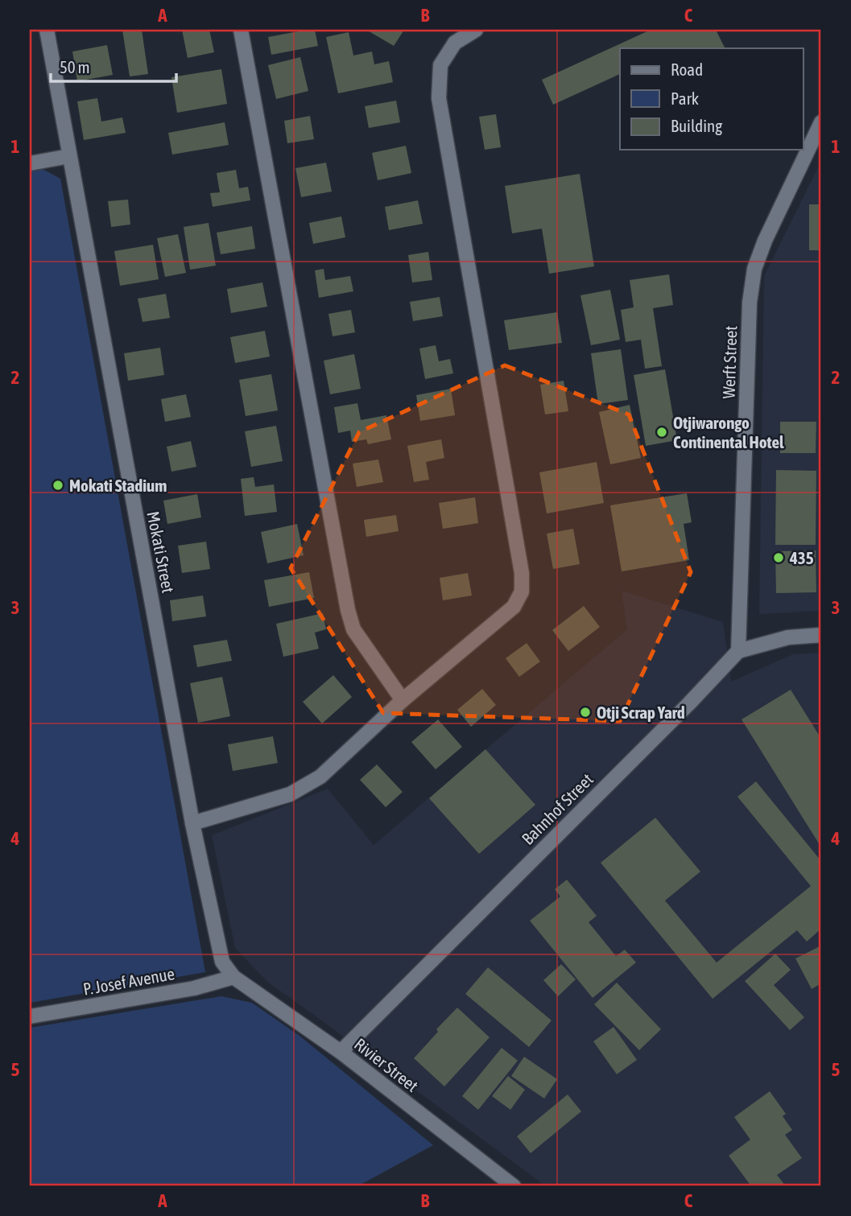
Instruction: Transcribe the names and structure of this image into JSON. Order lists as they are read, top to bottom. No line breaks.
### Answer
{"streets":{"street":["Werft Street","Mokati Street","Bahnhof Street","P. Josef Avenue","Rivier Street"]},"crossings":[["Werft Street","Bahnhof Street"],["Mokati Street","P. Josef Avenue"],["Mokati Street","Rivier Street"],["Bahnhof Street","Rivier Street"],["P. Josef Avenue","Rivier Street"]],"places":["Otjiwarongo Continental Hotel","Mokati Stadium","435","Otji Scrap Yard"],"legend":["Road","Park","Building"],"scale_bar":"50 m","grid":{"columns":["A","B","C"],"rows":["1","2","3","4","5"]}}
